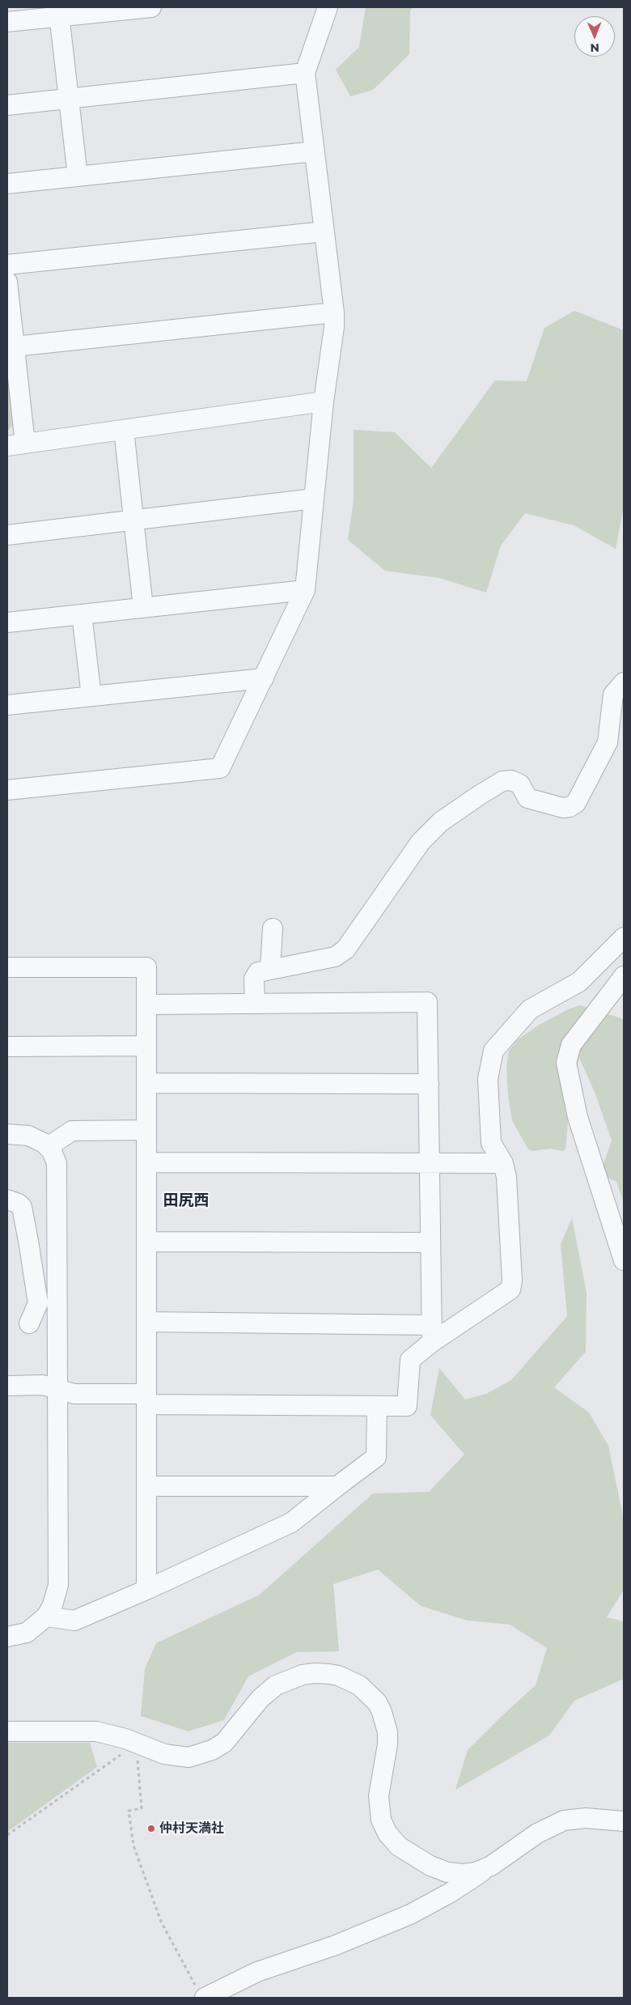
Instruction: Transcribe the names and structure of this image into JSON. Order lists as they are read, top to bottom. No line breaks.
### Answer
{"districts":["田尻西"],"places":["仲村天満社"],"north":"bottom"}
